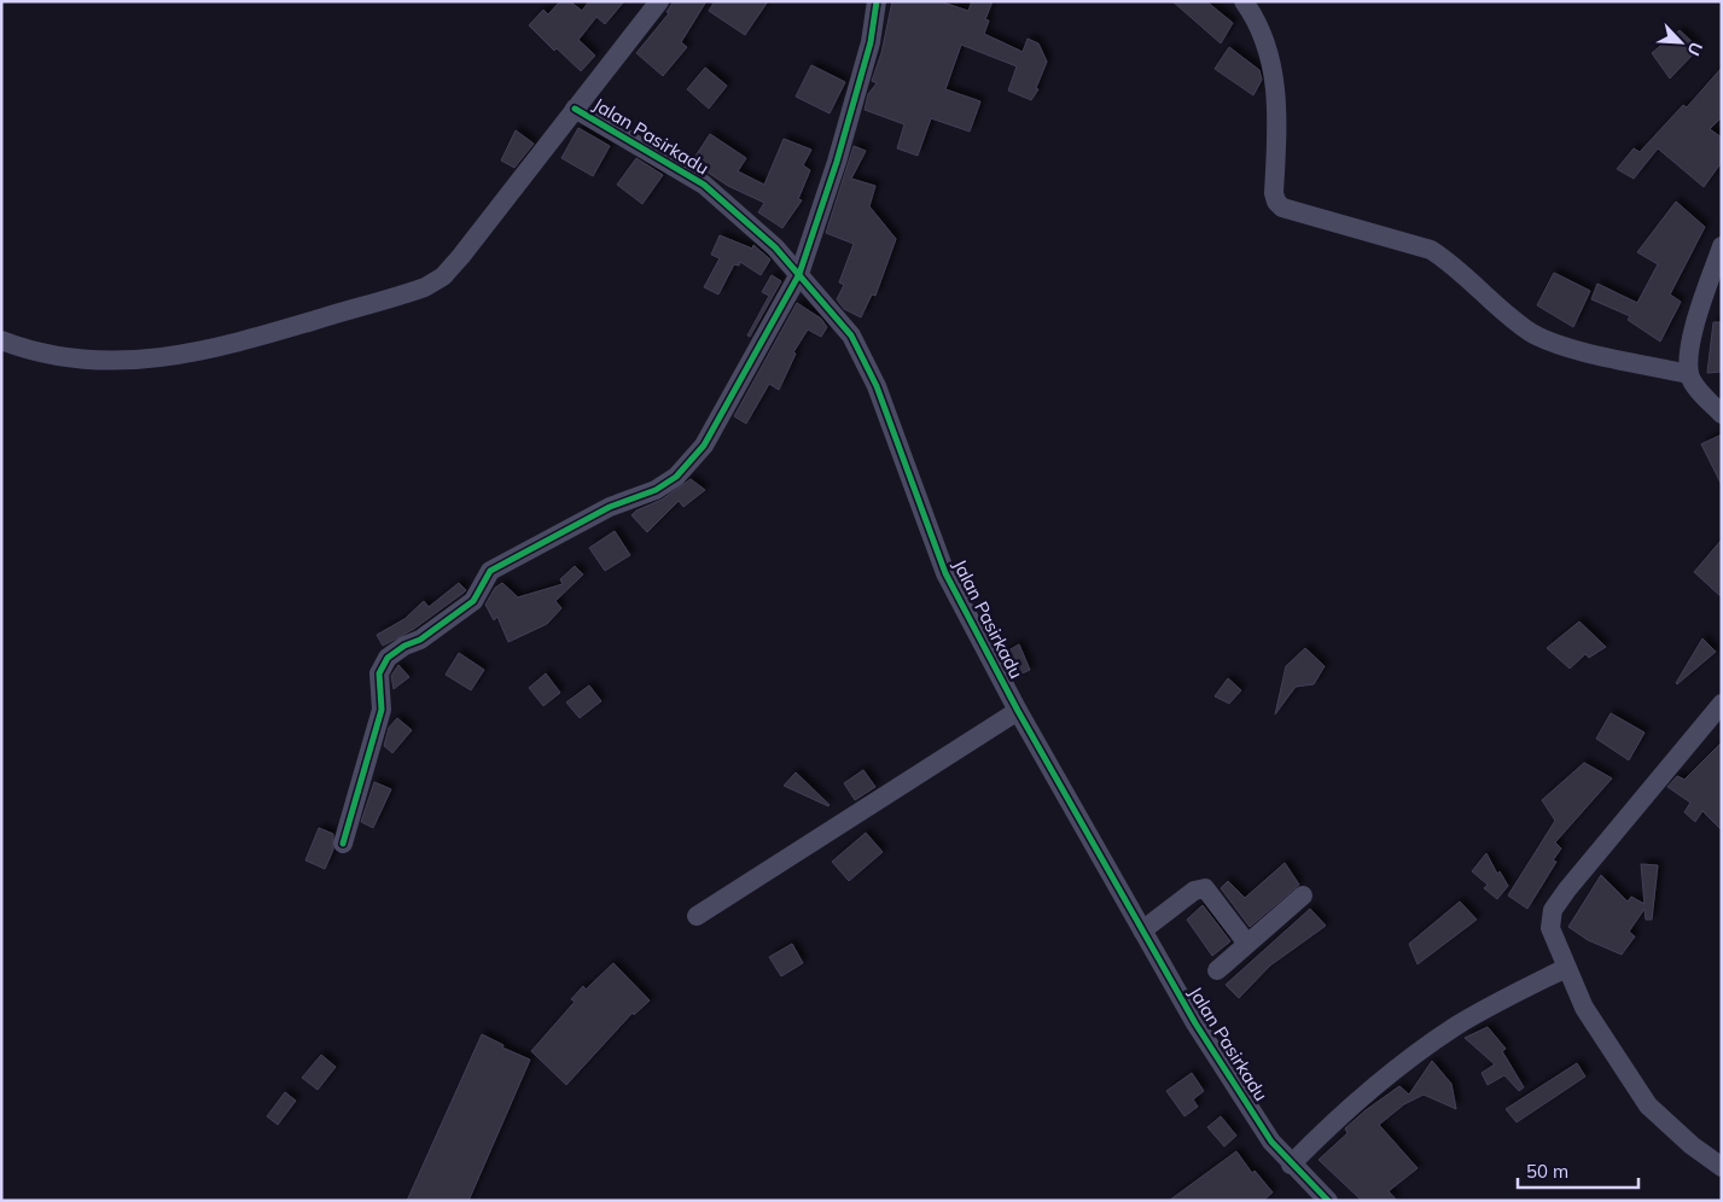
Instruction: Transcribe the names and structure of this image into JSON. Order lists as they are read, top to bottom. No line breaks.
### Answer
{"streets":{"street":["Jalan Pasirkadu"]},"scale_bar":"50 m","north":"bottom right"}
